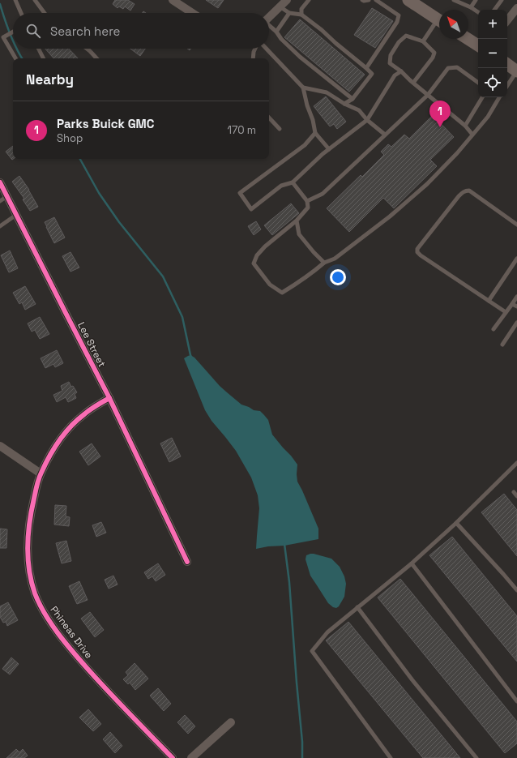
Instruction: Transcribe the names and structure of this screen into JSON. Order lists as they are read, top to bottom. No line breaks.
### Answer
{"streets":{"street":["Lee Street","Phineas Drive"]},"crossings":[["Lee Street","Phineas Drive"]],"north":"top left","page":{"map_buttons":["+","−"],"search":"Search here","heading":"Nearby","pins":"1","list":[{"mark":"1","name":"Parks Buick GMC","note":"Shop","value":"170 m"}]}}
